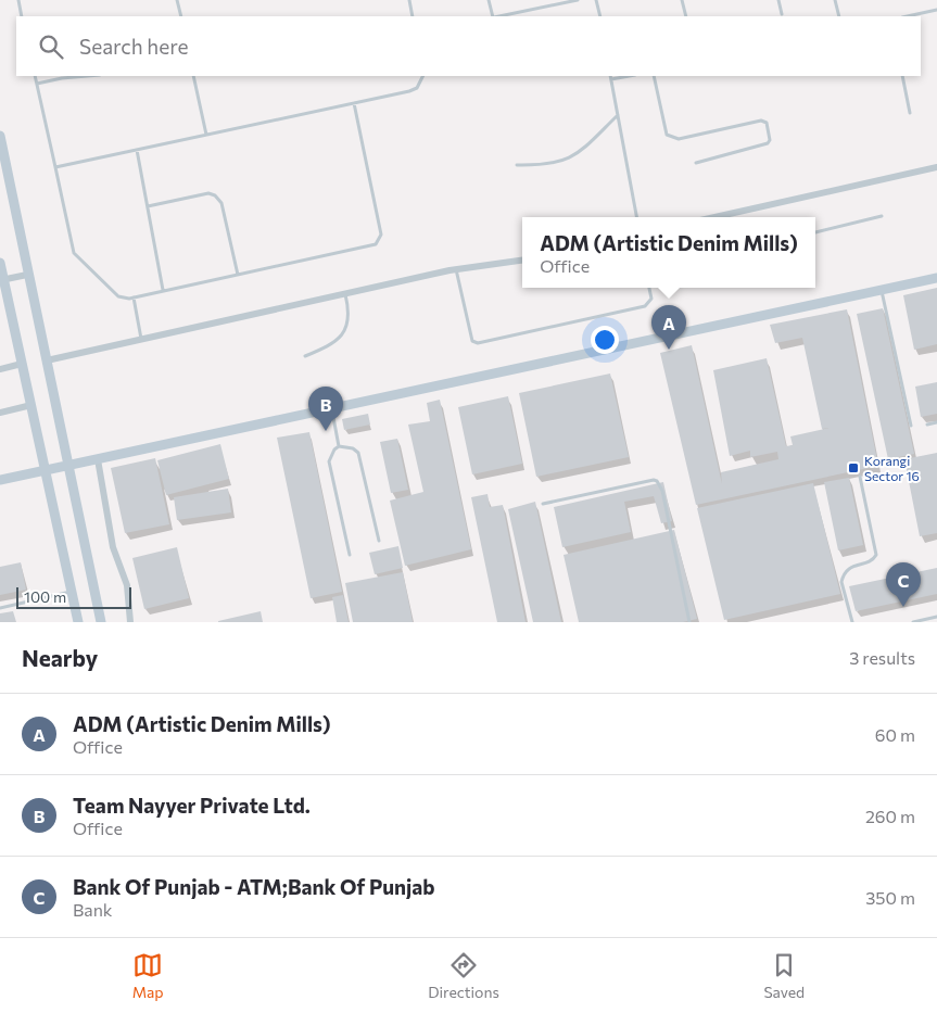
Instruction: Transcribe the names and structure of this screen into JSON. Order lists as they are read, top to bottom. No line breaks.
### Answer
{"places":{"transit":["Korangi Sector 16"]},"scale_bar":"100 m","page":{"search":"Search here","popup":["ADM (Artistic Denim Mills)","Office"],"pins":["A","B","C"],"scale":"100 m","heading":["Nearby","3 results"],"list":[{"mark":"A","name":"ADM (Artistic Denim Mills)","note":"Office","value":"60 m"},{"mark":"B","name":"Team Nayyer Private Ltd.","note":"Office","value":"260 m"},{"mark":"C","name":"Bank Of Punjab - ATM;Bank Of Punjab","note":"Bank","value":"350 m"}],"nav":["Map","Directions","Saved"]}}
